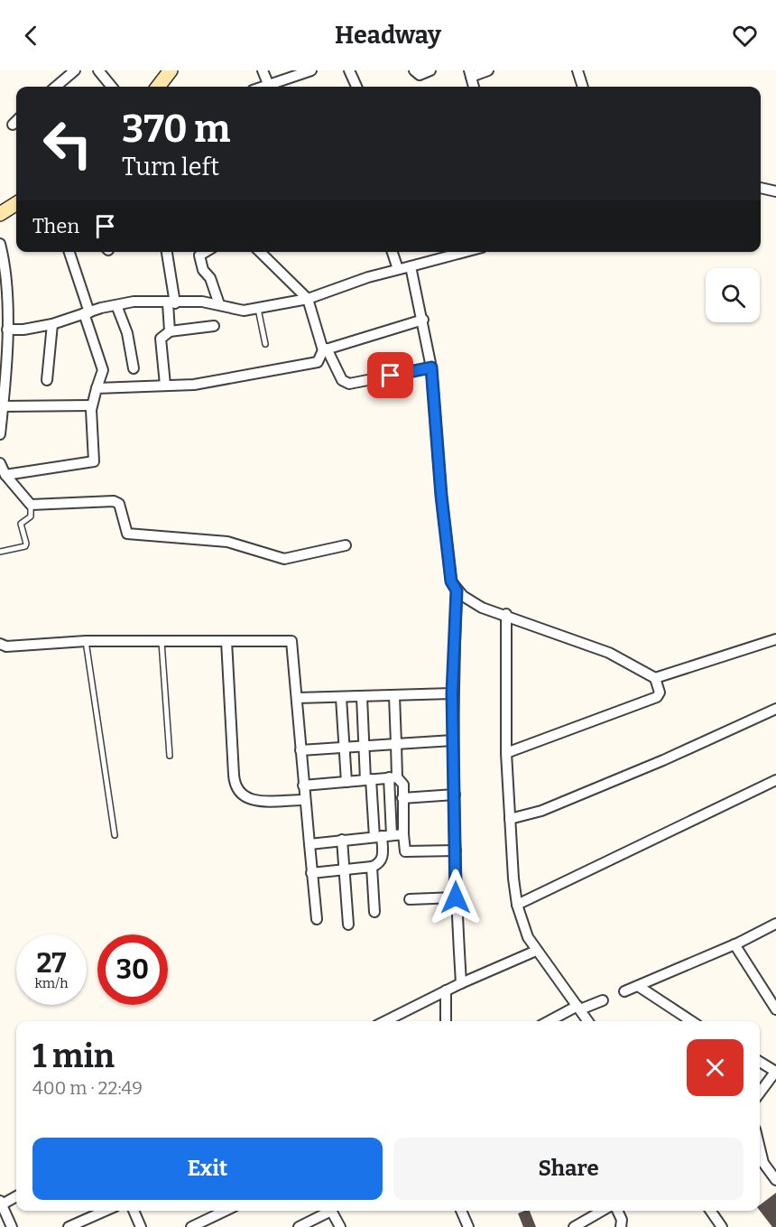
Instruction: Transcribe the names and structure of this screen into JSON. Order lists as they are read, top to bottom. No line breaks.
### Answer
{"page":{"header":"Headway","turn":["370 m","Turn left"],"then":"Then","speed":"27 km/h","limit":"30","heading":["1 min","400 m · 22:49"],"buttons":["Exit","Share"]}}
